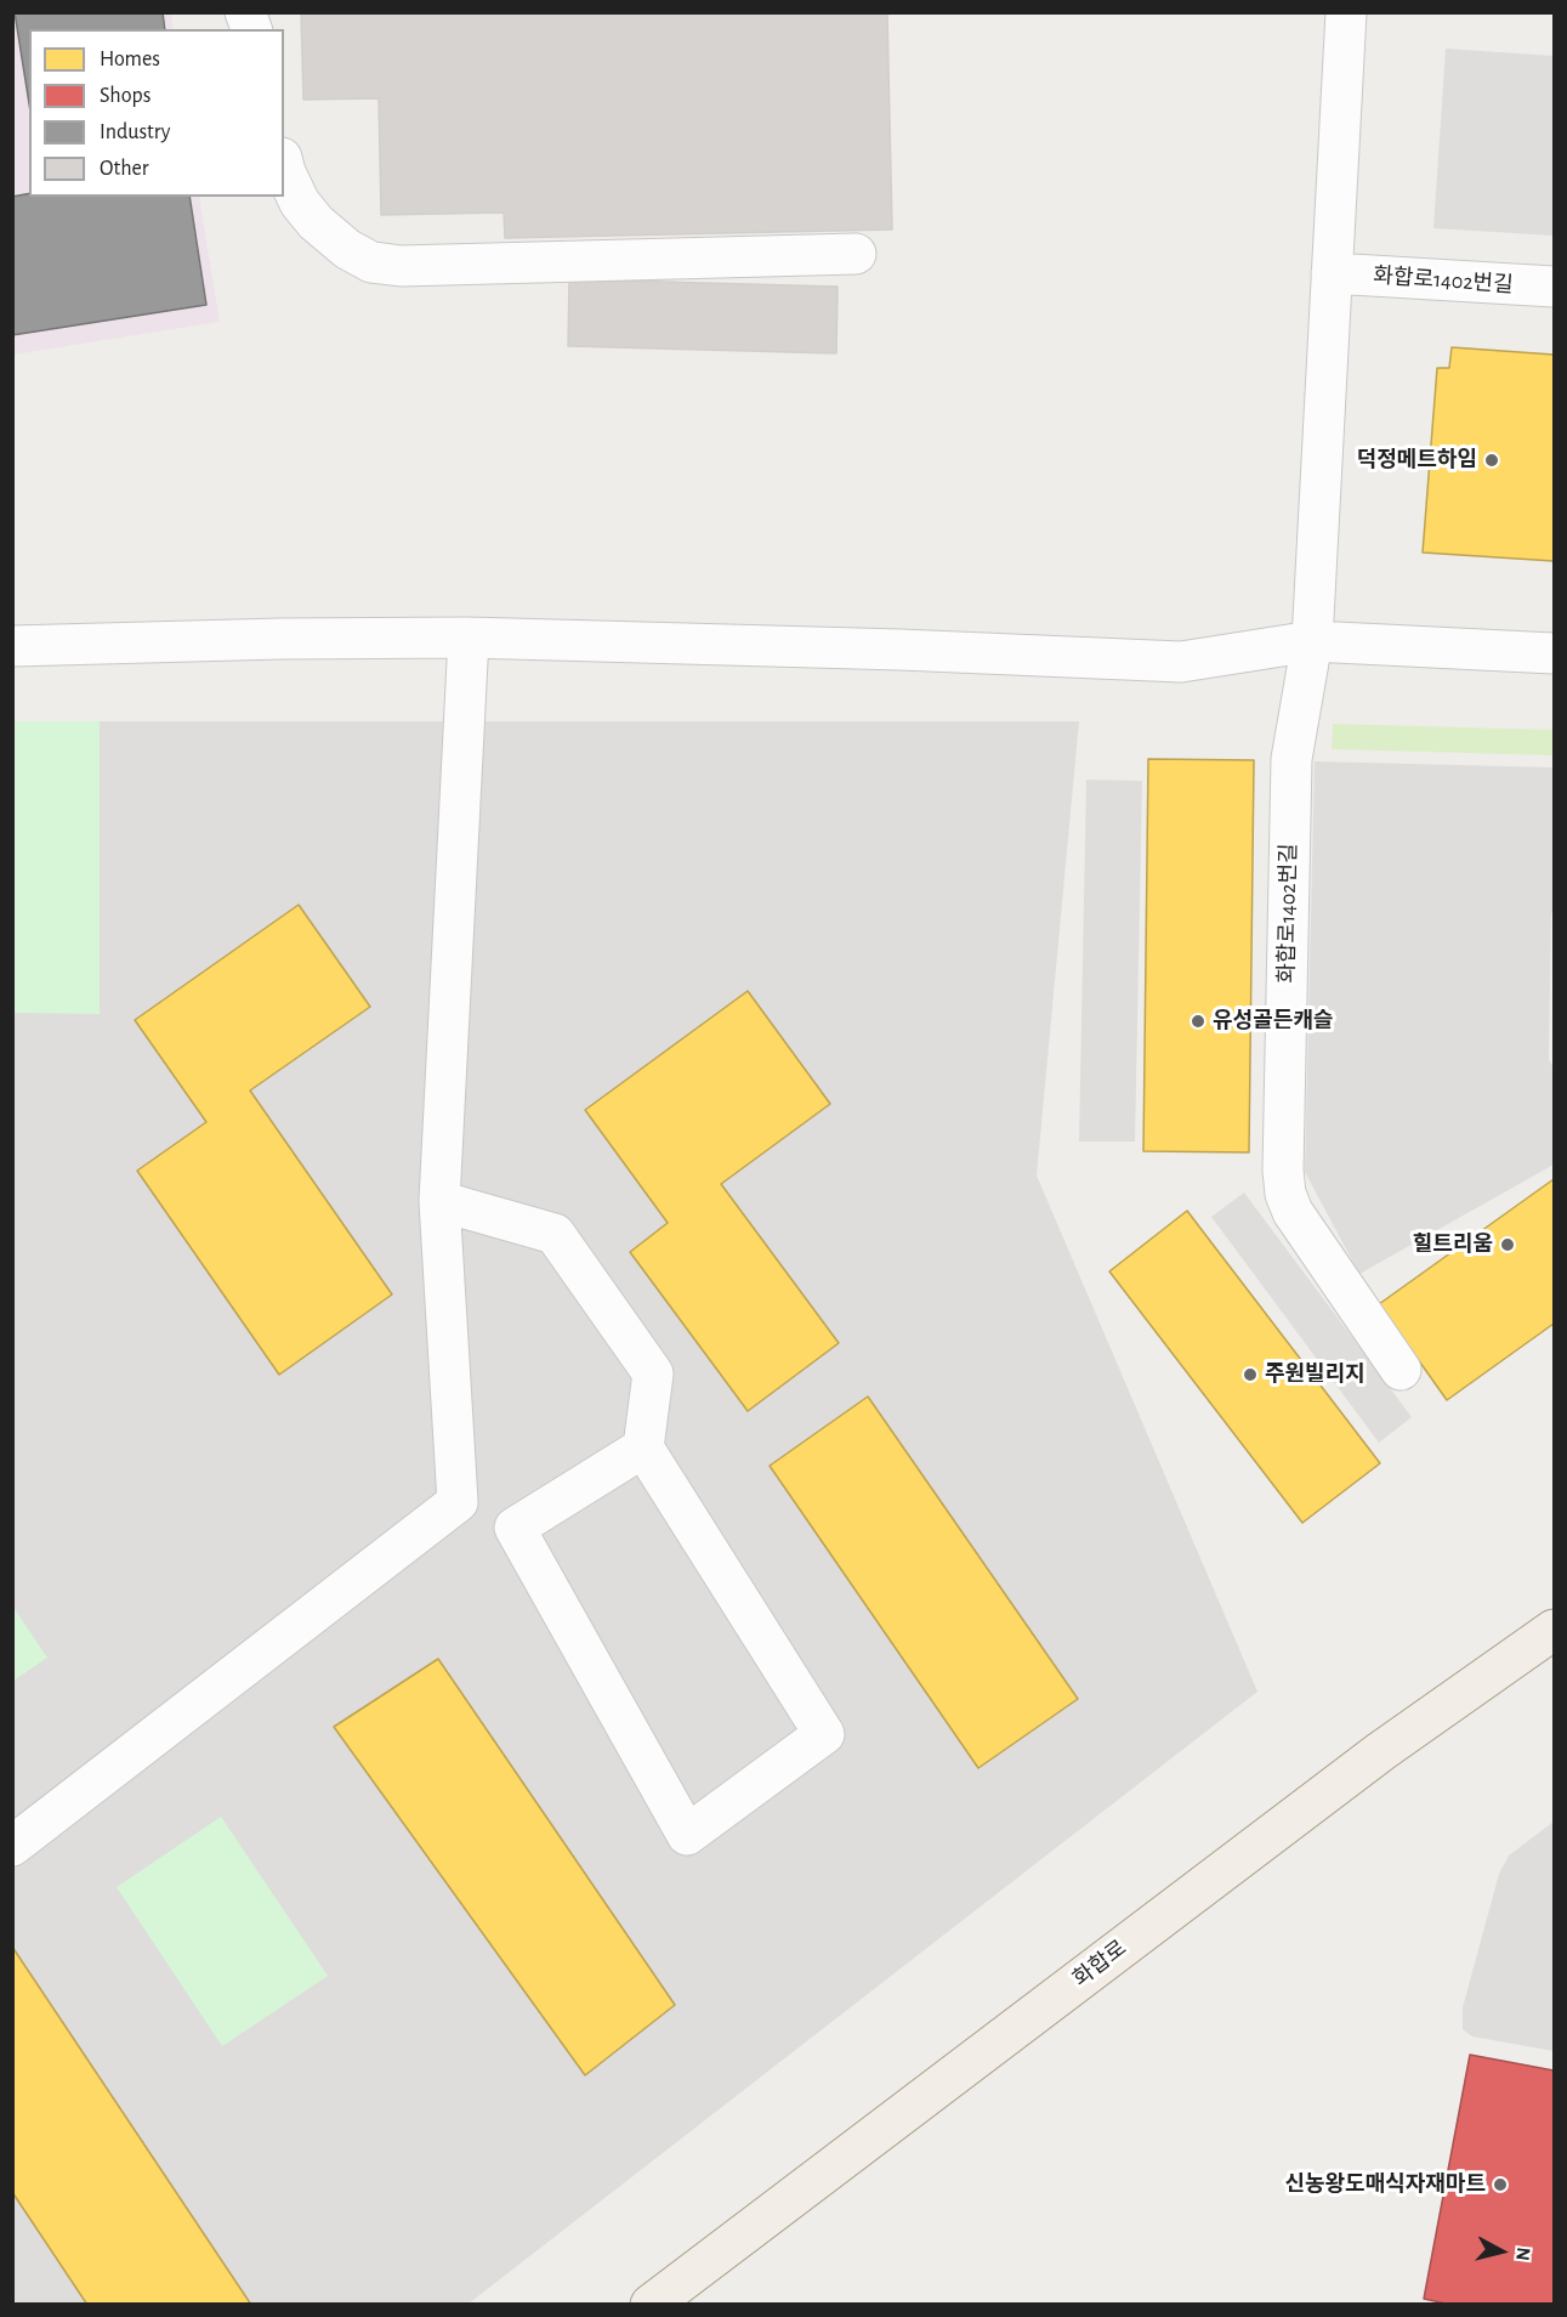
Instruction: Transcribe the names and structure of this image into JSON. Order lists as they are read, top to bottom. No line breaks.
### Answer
{"streets":{"main road":["화합로"],"street":["화합로1402번길"]},"places":["덕정메트하임","유성골든캐슬","힐트리움","주원빌리지","신농왕도매식자재마트"],"legend":["Homes","Shops","Industry","Other"],"north":"right"}
